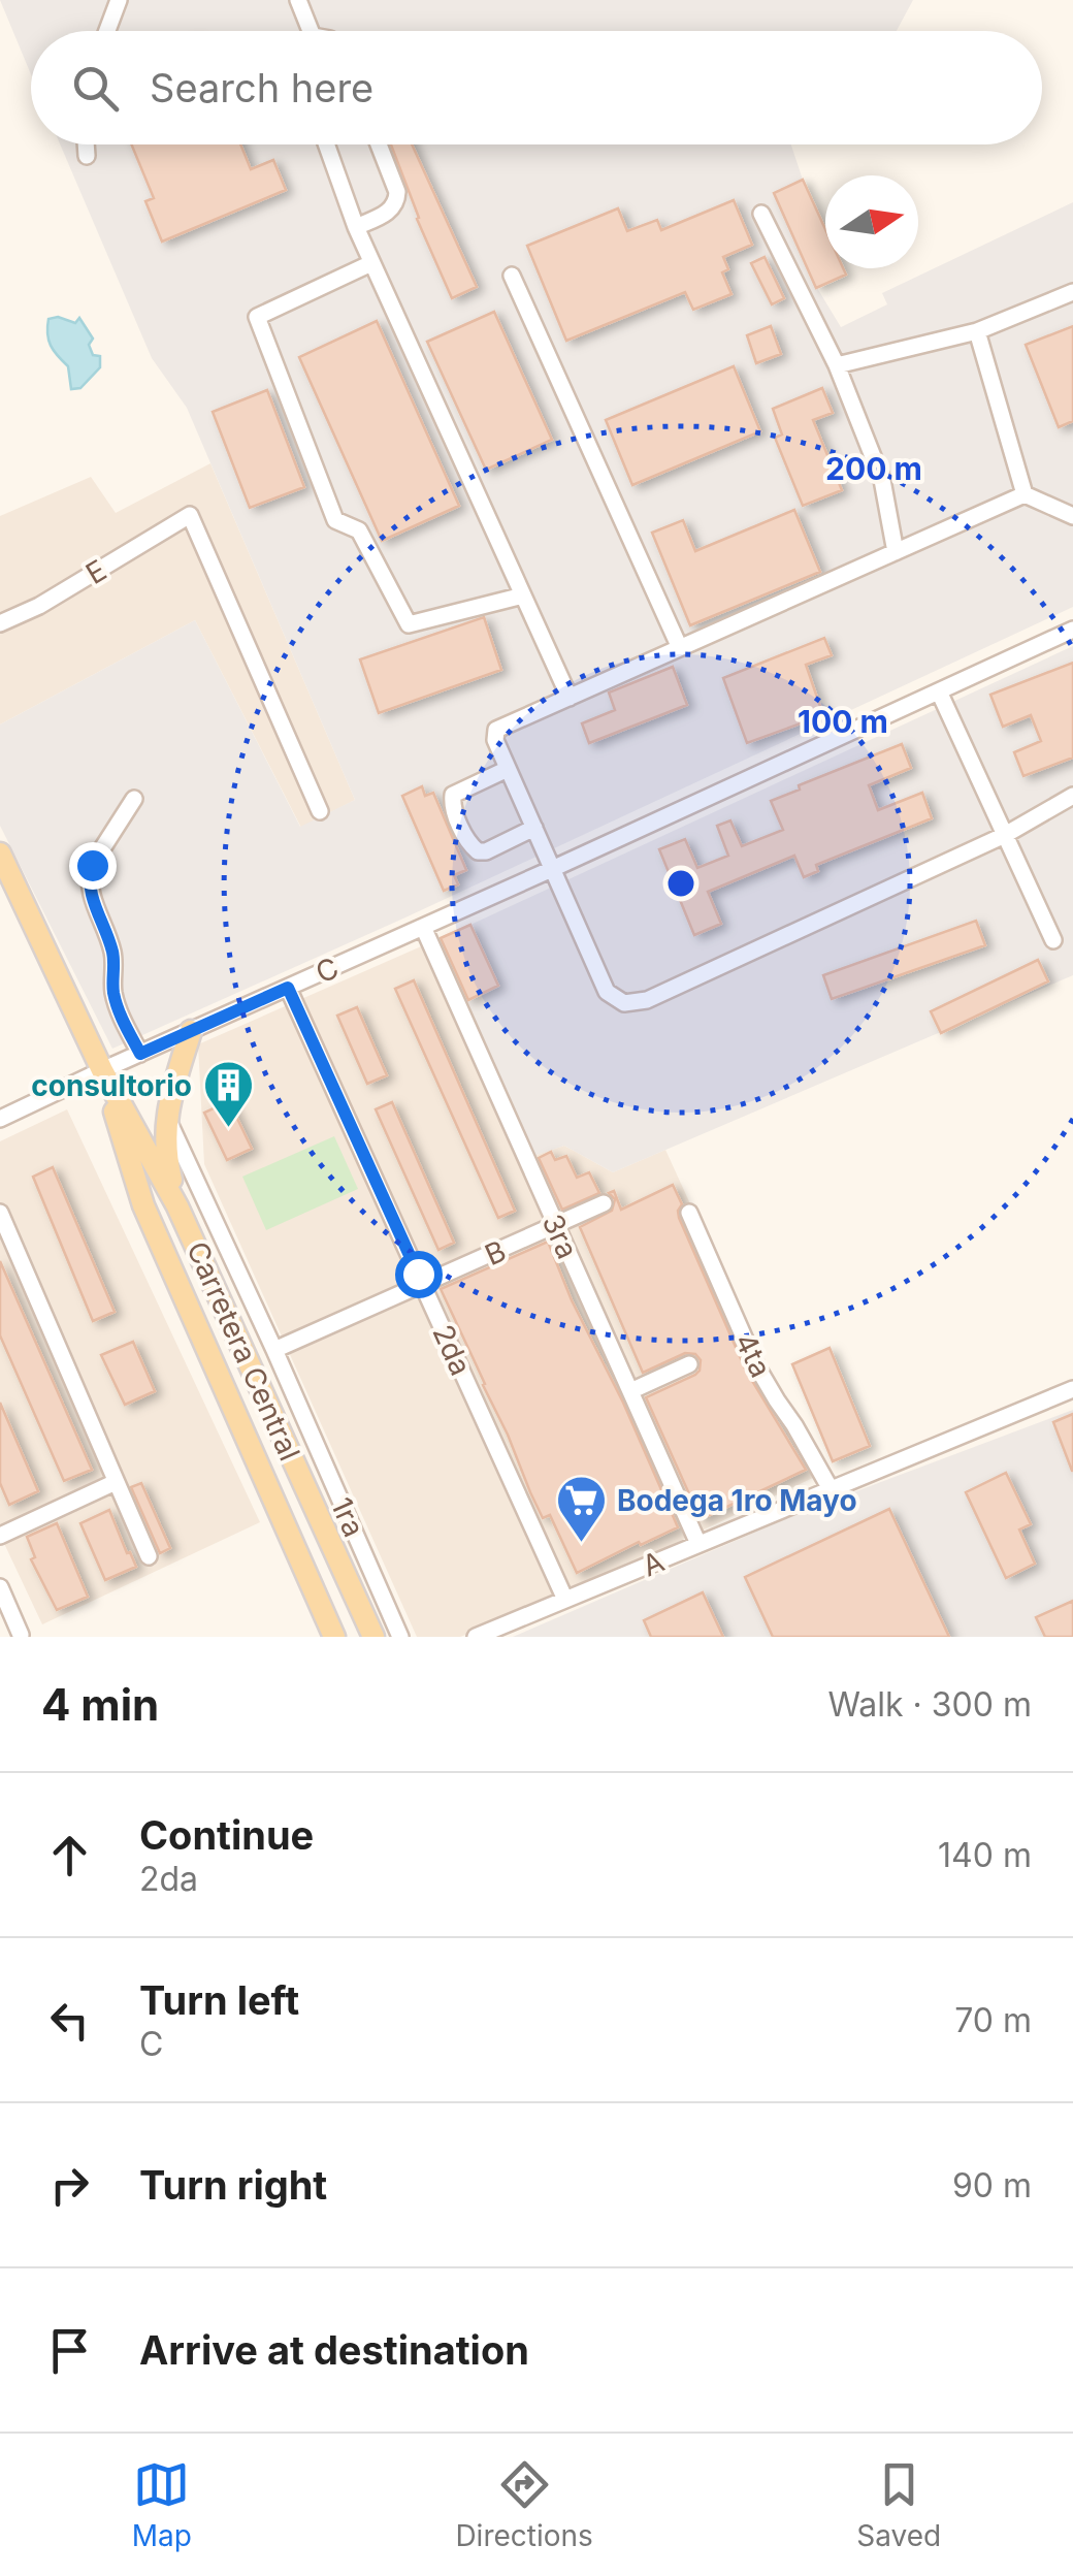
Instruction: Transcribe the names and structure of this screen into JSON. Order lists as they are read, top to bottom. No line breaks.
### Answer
{"streets":{"main road":["Carretera Central"],"street":["E","C","3ra","B","2da","4ta","1ra","A"]},"crossings":[["C","3ra"],["C","2da"],["C","Carretera Central"],["3ra","B"],["3ra","A"],["B","2da"],["B","1ra"],["2da","A"],["4ta","A"]],"places":{"building":["consultorio"],"supermarket":["Bodega 1ro Mayo"]},"north":"right","page":{"search":"Search here","heading":["4 min","Walk · 300 m"],"list":[["Continue","2da","140 m"],["Turn left","C","70 m"],["Turn right","90 m"],"Arrive at destination"],"nav":["Map","Directions","Saved"]},"rings":["200 m","100 m"]}
